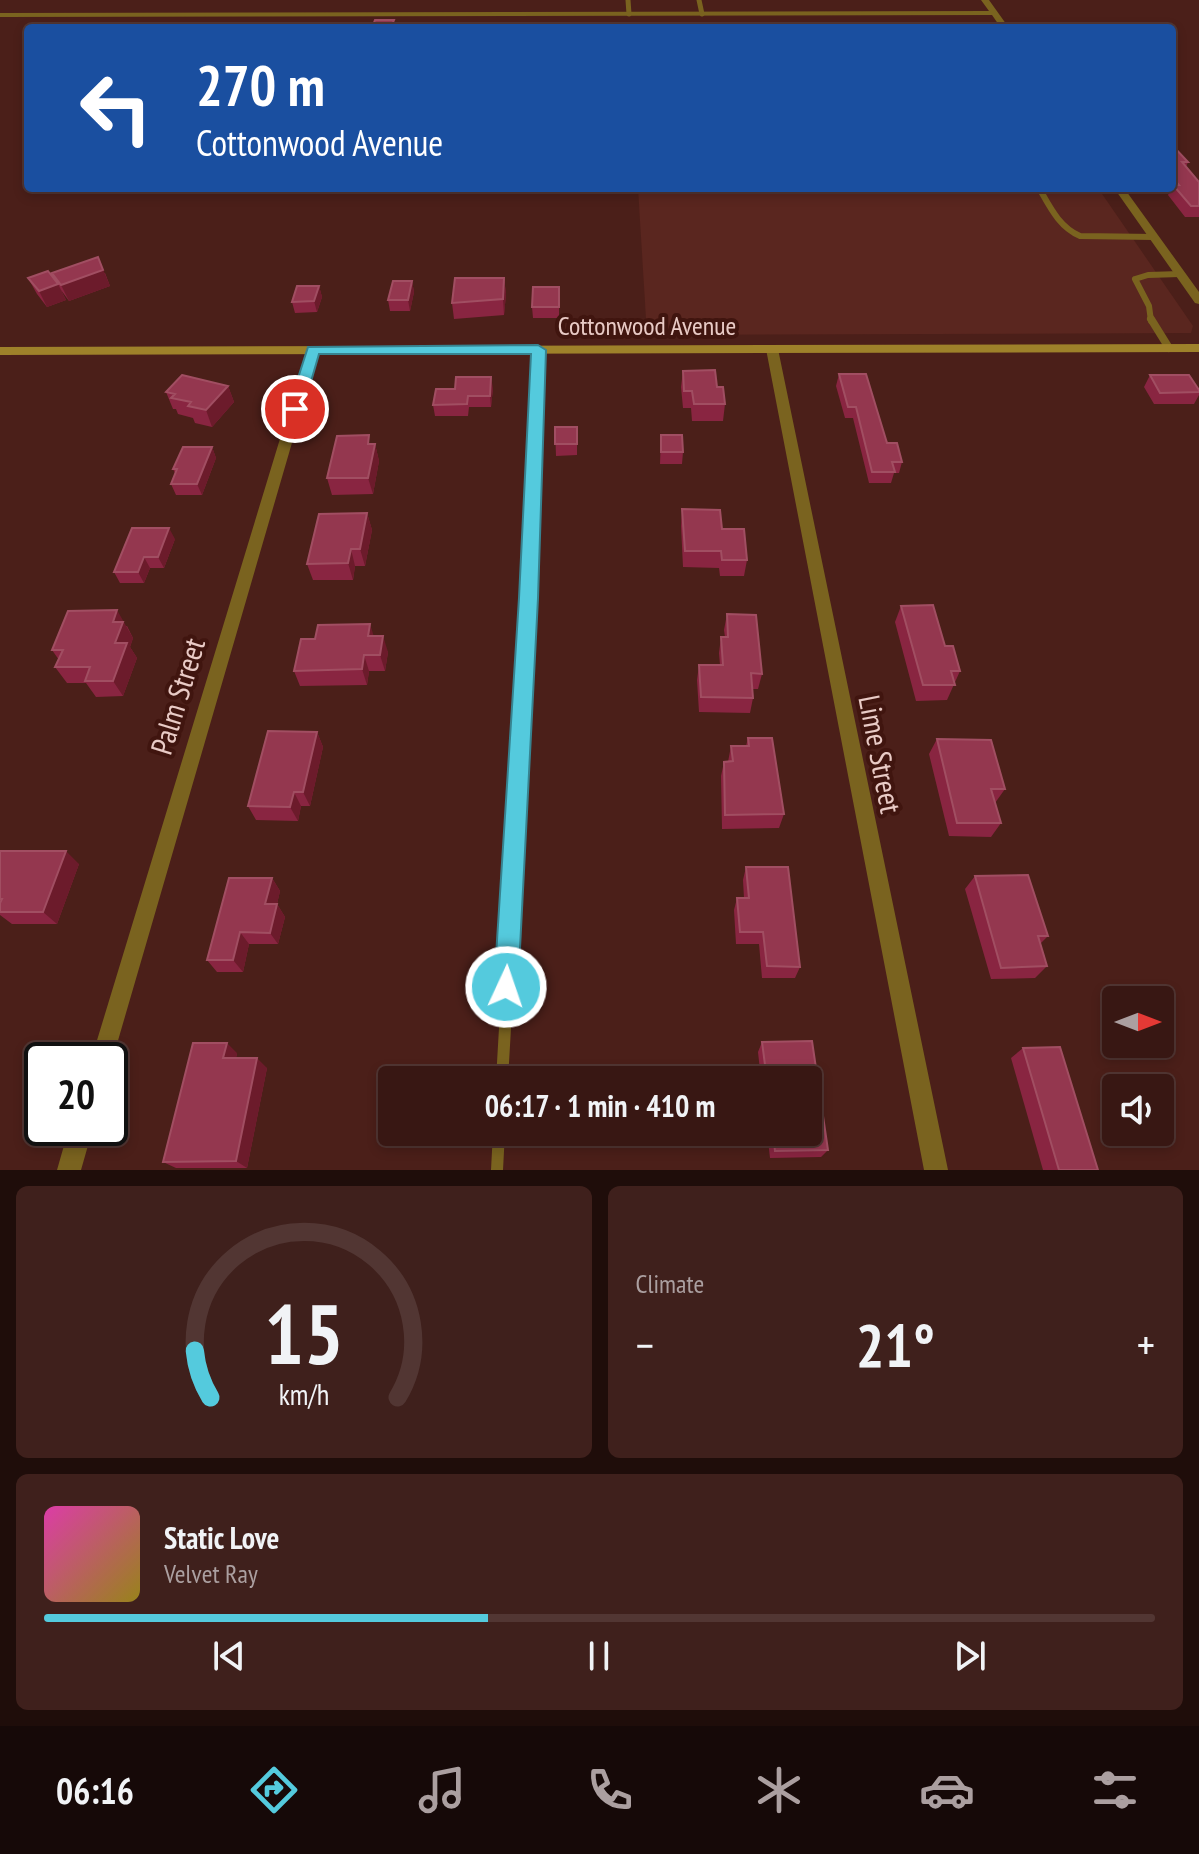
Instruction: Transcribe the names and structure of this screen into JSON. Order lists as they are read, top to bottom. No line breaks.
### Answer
{"streets":{"street":["Cottonwood Avenue","Palm Street","Lime Street"]},"crossings":[["Cottonwood Avenue","Palm Street"],["Cottonwood Avenue","Lime Street"]],"north":"right","page":{"turn":["270 m","Cottonwood Avenue"],"limit":"20","trip":"06:17 · 1 min · 410 m","tile":"Climate","heat":["−","21°","+"],"song":["Static Love","Velvet Ray"],"tabs":"06:16","gauge":["15","km/h"]}}
